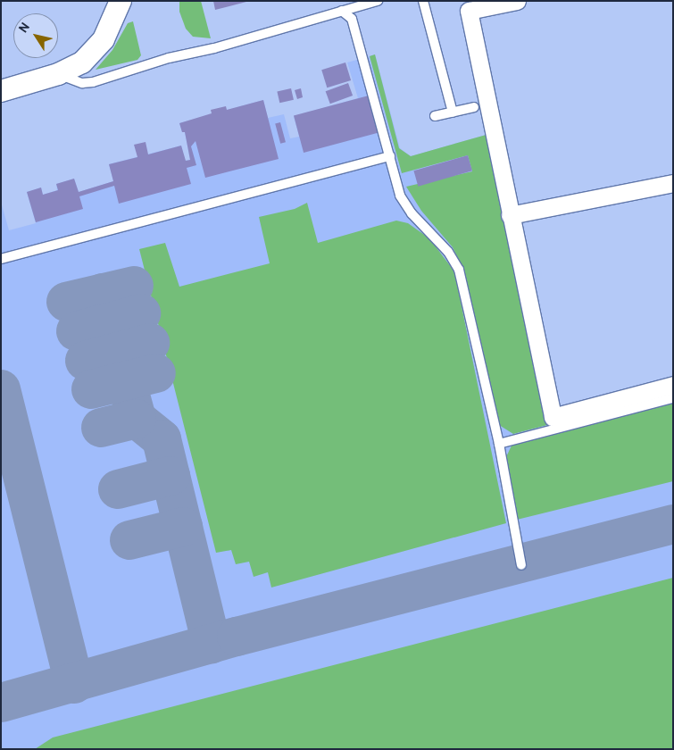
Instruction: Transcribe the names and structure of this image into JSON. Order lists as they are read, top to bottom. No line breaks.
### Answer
{"north":"top left"}
